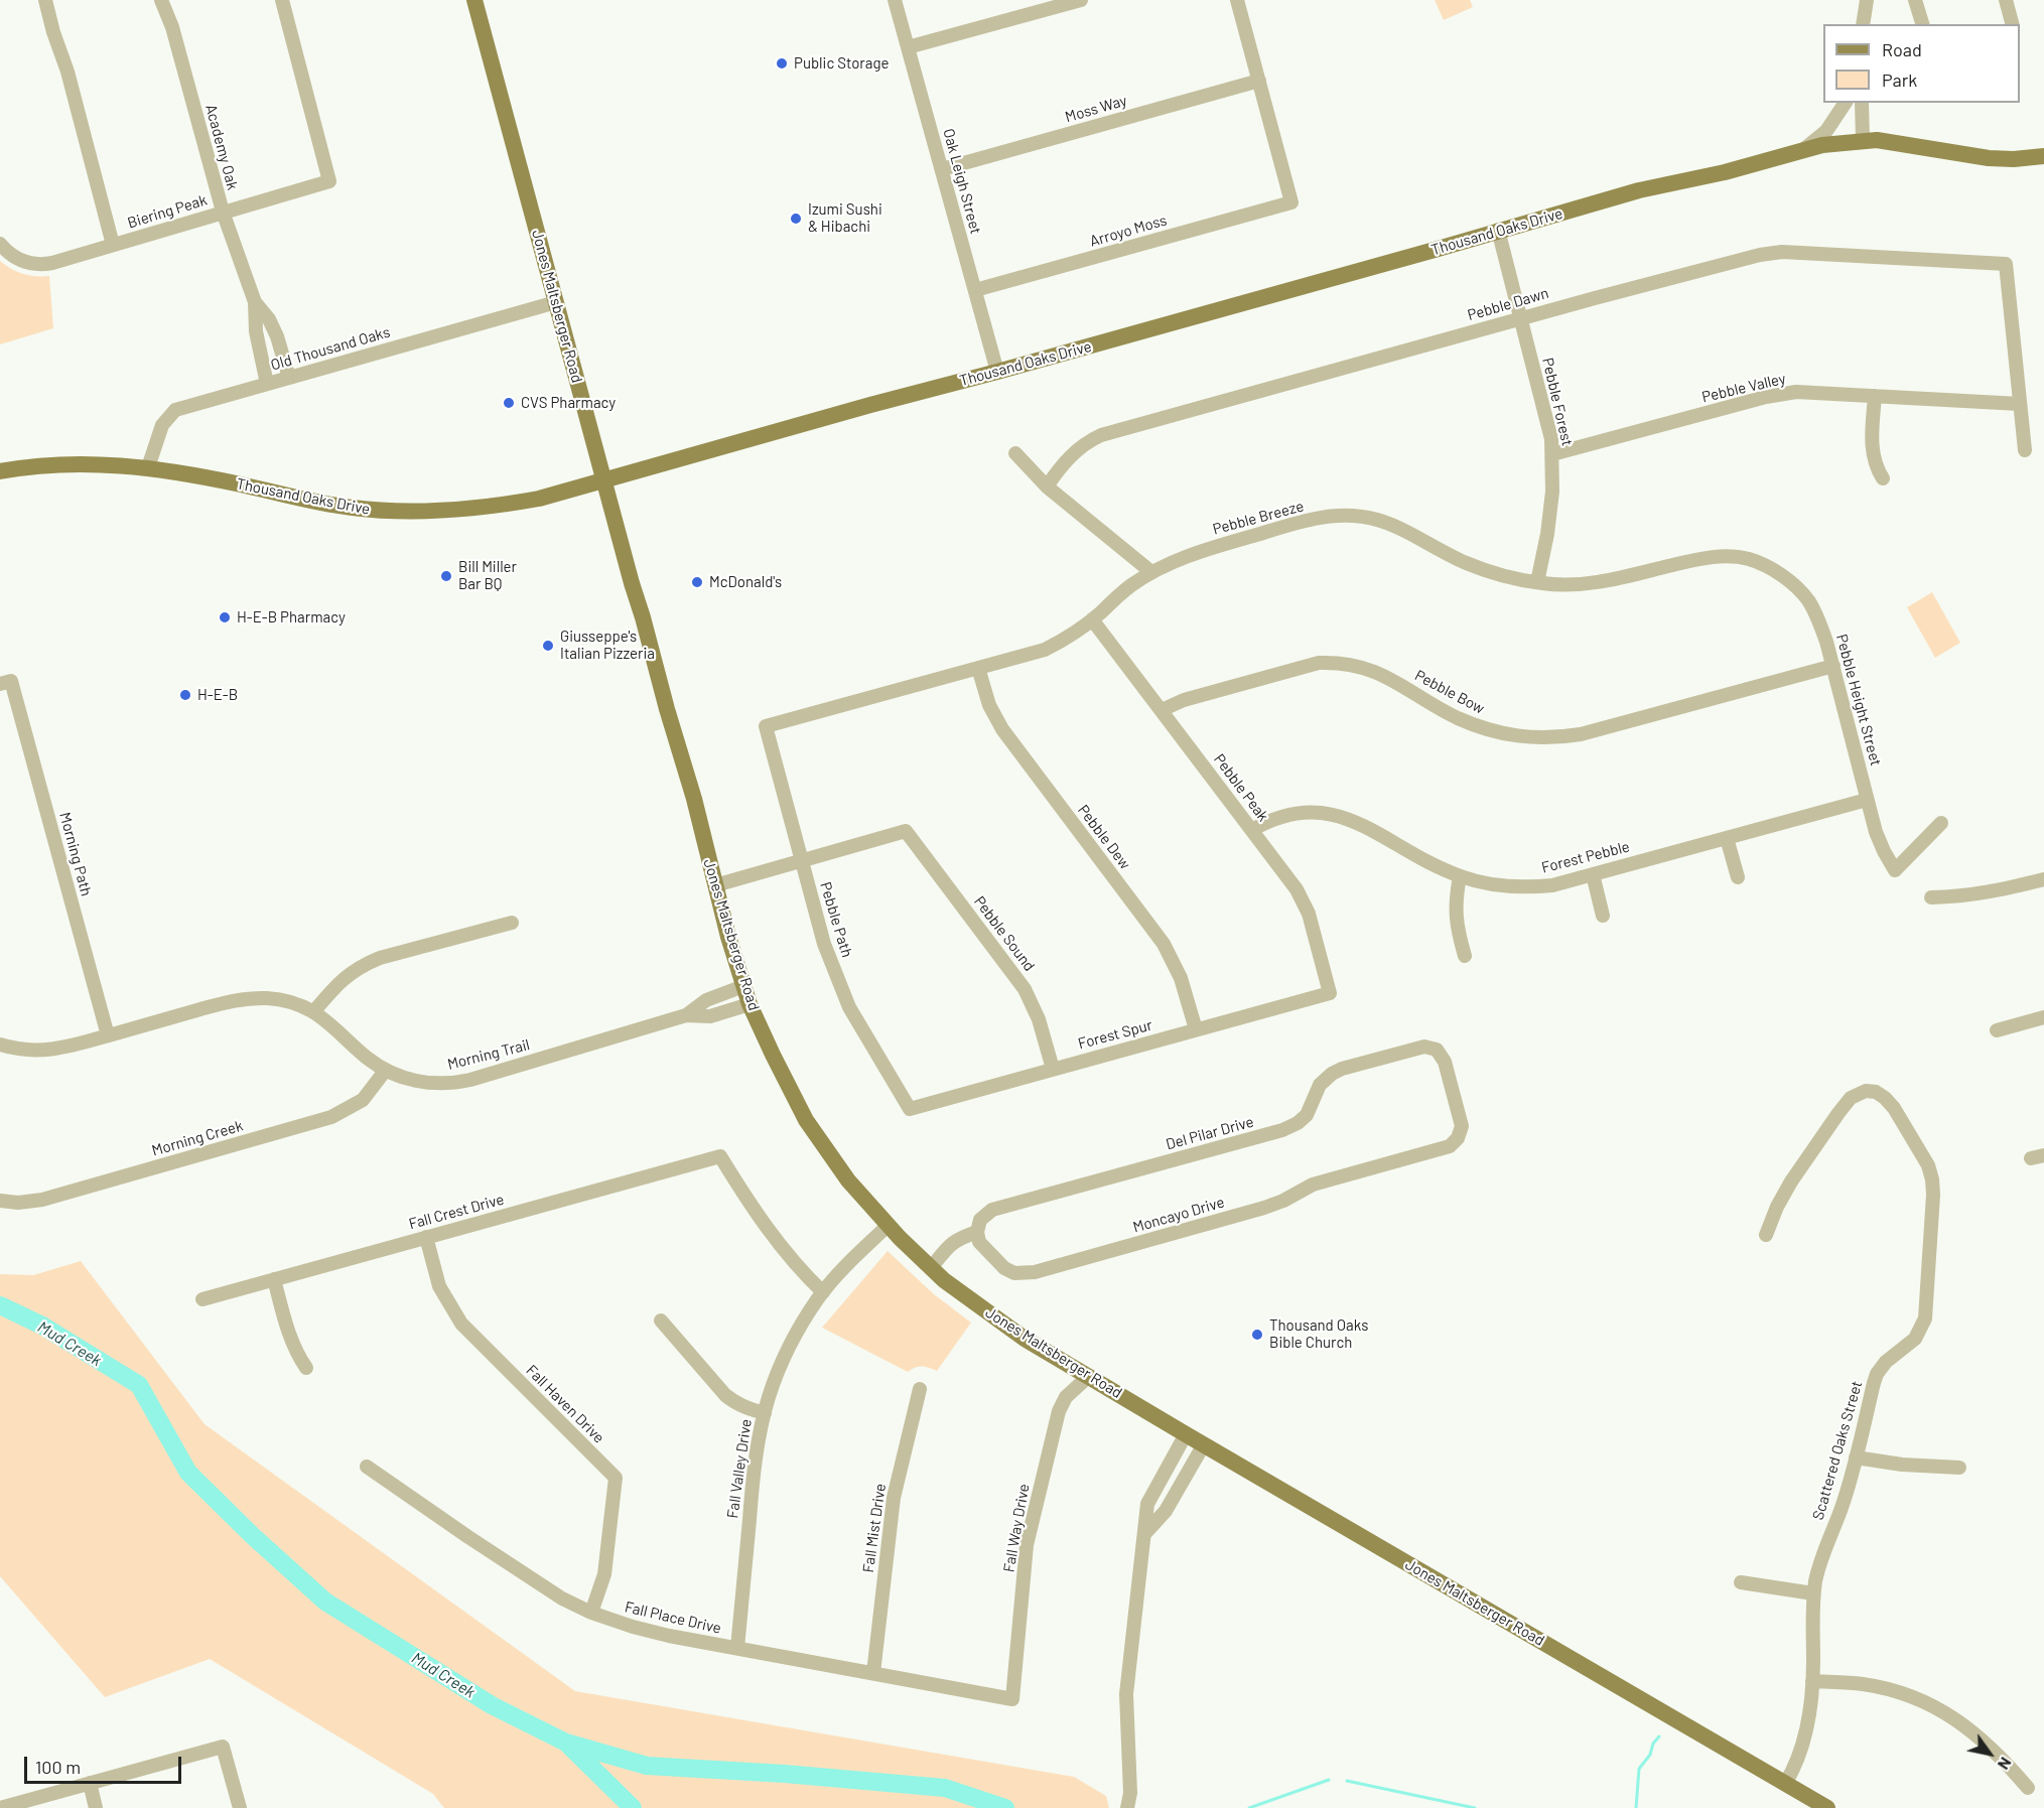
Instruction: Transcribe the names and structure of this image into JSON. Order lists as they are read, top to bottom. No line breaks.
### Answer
{"streets":{"main road":["Thousand Oaks Drive","Jones Maltsberger Road"],"street":["Moss Way","Academy Oak","Oak Leigh Street","Biering Peak","Arroyo Moss","Pebble Dawn","Old Thousand Oaks","Pebble Valley","Pebble Forest","Pebble Breeze","Pebble Bow","Pebble Height Street","Pebble Peak","Pebble Dew","Morning Path","Forest Pebble","Pebble Path","Pebble Sound","Forest Spur","Morning Trail","Del Pilar Drive","Morning Creek","Fall Crest Drive","Moncayo Drive","Fall Haven Drive","Scattered Oaks Street","Fall Valley Drive","Fall Mist Drive","Fall Way Drive","Fall Place Drive"]},"crossings":[["Moss Way","Oak Leigh Street"],["Moss Way","Arroyo Moss"],["Academy Oak","Biering Peak"],["Academy Oak","Old Thousand Oaks"],["Oak Leigh Street","Arroyo Moss"],["Oak Leigh Street","Thousand Oaks Drive"],["Thousand Oaks Drive","Jones Maltsberger Road"],["Thousand Oaks Drive","Old Thousand Oaks"],["Thousand Oaks Drive","Pebble Forest"],["Pebble Dawn","Pebble Valley"],["Pebble Dawn","Pebble Forest"],["Jones Maltsberger Road","Old Thousand Oaks"],["Jones Maltsberger Road","Morning Trail"],["Jones Maltsberger Road","Scattered Oaks Street"],["Jones Maltsberger Road","Fall Valley Drive"],["Jones Maltsberger Road","Fall Way Drive"],["Pebble Valley","Pebble Forest"],["Pebble Forest","Pebble Breeze"],["Pebble Breeze","Pebble Height Street"],["Pebble Breeze","Pebble Peak"],["Pebble Breeze","Pebble Dew"],["Pebble Breeze","Pebble Path"],["Pebble Bow","Pebble Height Street"],["Pebble Bow","Pebble Peak"],["Pebble Height Street","Forest Pebble"],["Pebble Peak","Forest Pebble"],["Pebble Peak","Forest Spur"],["Pebble Dew","Forest Spur"],["Morning Path","Morning Trail"],["Pebble Path","Pebble Sound"],["Pebble Path","Forest Spur"],["Pebble Sound","Forest Spur"],["Morning Trail","Morning Creek"],["Del Pilar Drive","Moncayo Drive"],["Fall Crest Drive","Fall Haven Drive"],["Fall Crest Drive","Fall Valley Drive"],["Fall Haven Drive","Fall Place Drive"],["Fall Valley Drive","Fall Place Drive"],["Fall Mist Drive","Fall Place Drive"],["Fall Way Drive","Fall Place Drive"]],"water":["Mud Creek"],"places":["Public Storage","Izumi Sushi & Hibachi","CVS Pharmacy","Bill Miller Bar BQ","McDonald's","H-E-B Pharmacy","Giusseppe's Italian Pizzeria","H-E-B","Thousand Oaks Bible Church"],"legend":["Road","Park"],"scale_bar":"100 m","north":"bottom right"}
